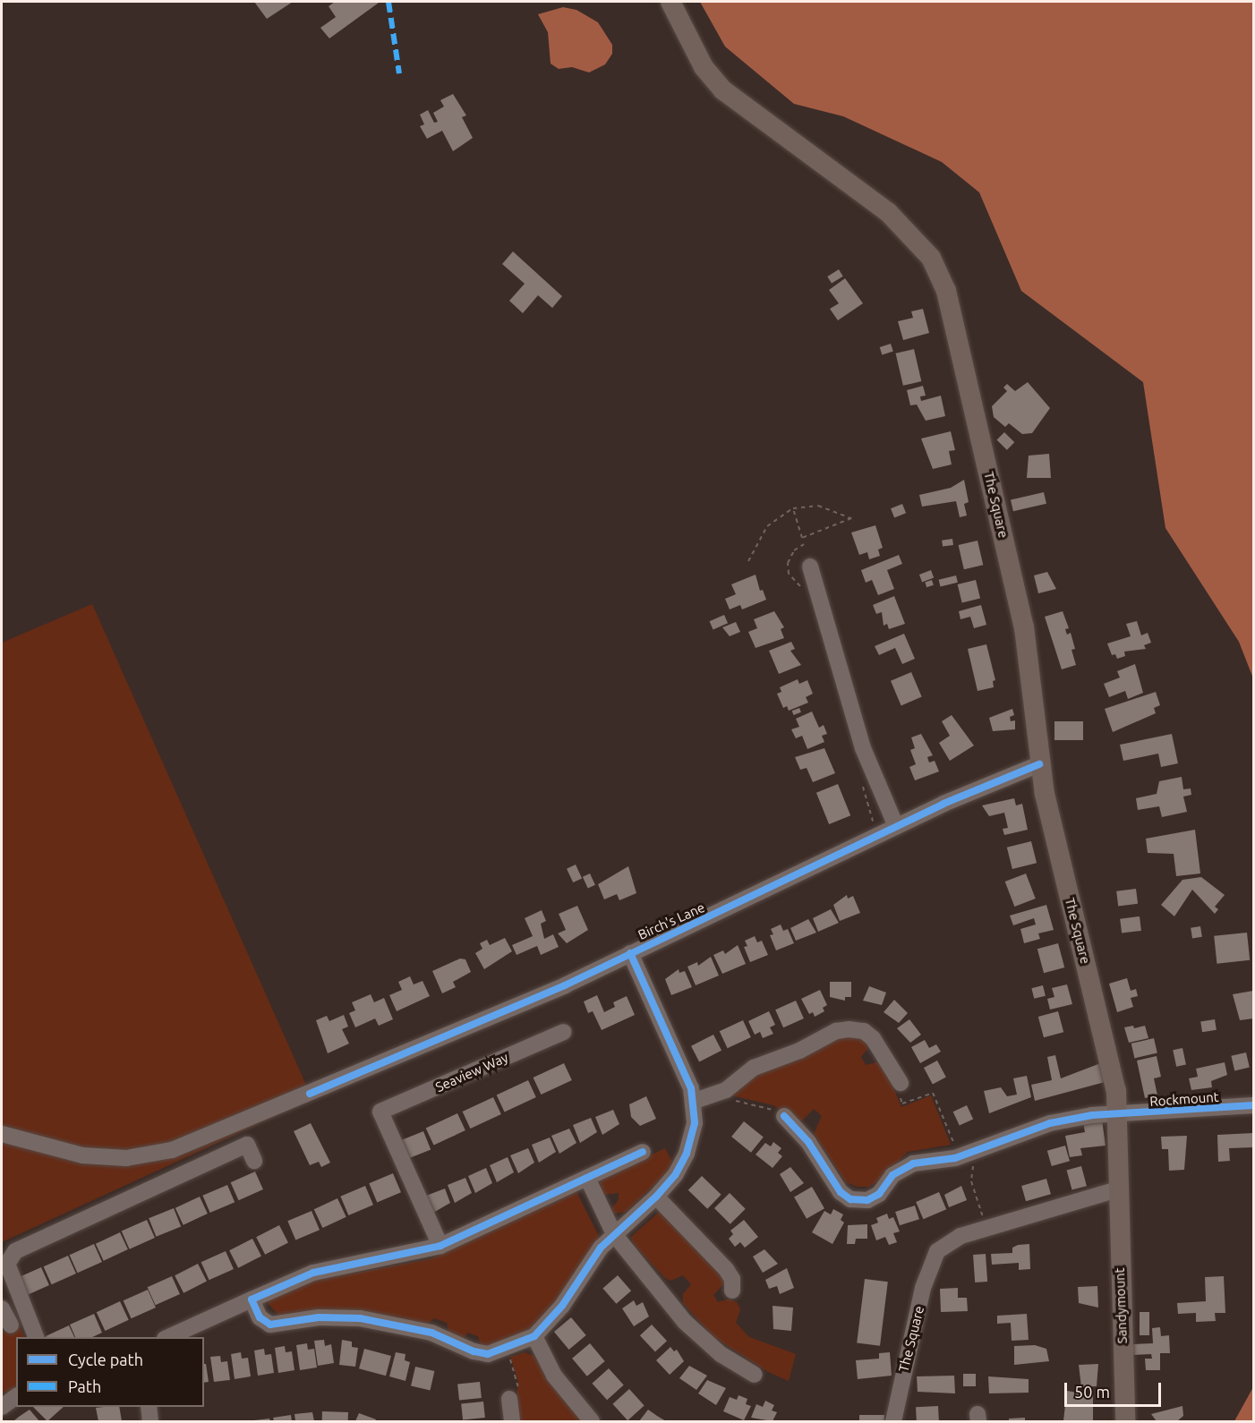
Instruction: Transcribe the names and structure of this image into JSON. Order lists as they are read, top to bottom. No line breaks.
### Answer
{"streets":{"main road":["The Square","Sandymount"],"street":["Birch's Lane","Seaview Way","Rockmount"]},"crossings":[["The Square","Birch's Lane"],["The Square","Rockmount"],["The Square","Sandymount"]],"legend":["Cycle path","Path"],"scale_bar":"50 m"}
